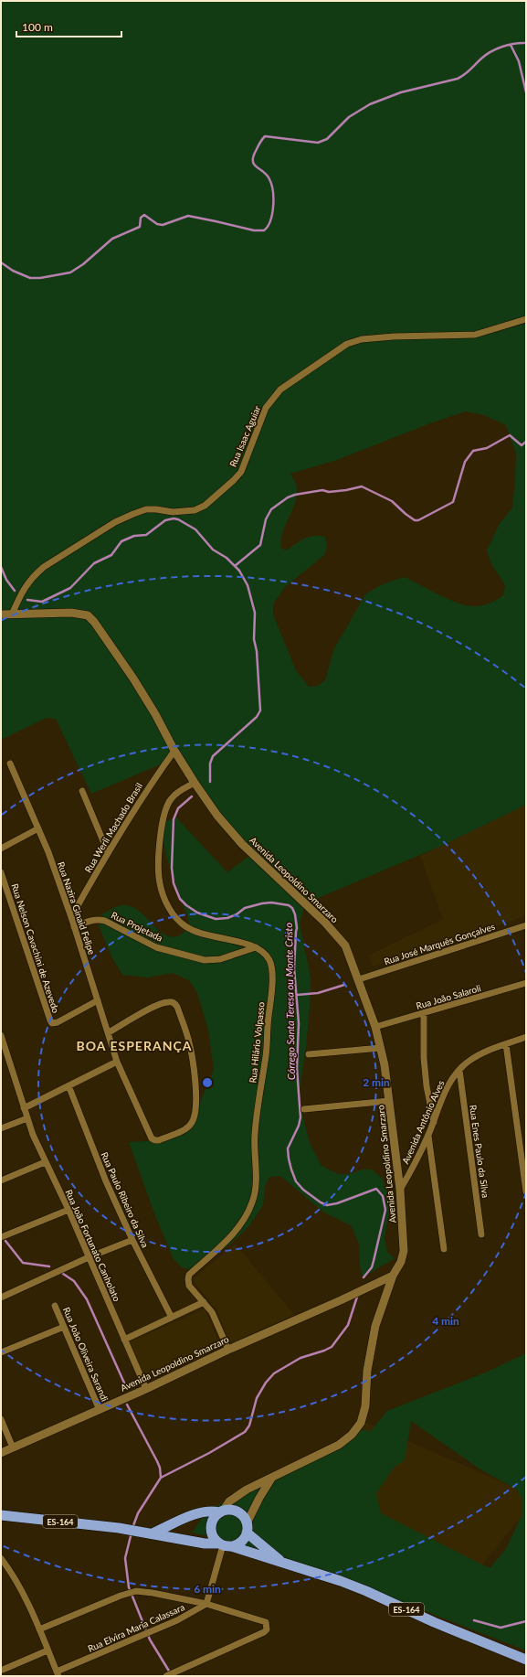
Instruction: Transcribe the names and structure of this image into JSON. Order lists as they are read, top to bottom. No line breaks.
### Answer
{"streets":{"highway":["ES-164"],"street":["Rua Isaac Aguiar","Rua Werli Machado Brasil","Avenida Leopoldino Smarzaro","Rua Nazira Ginaid Felipe","Rua Projetada","Rua José Marquês Gonçalves","Rua Nelson Cavachini de Azevedo","Rua João Salaroli","Rua Hilário Volpasso","Avenida Antônio Alves","Rua Enes Paulo da Silva","Rua Paulo Ribeiro da Silva","Rua João Fortunato Canholato","Rua João Oliveira Sarandi","Rua Elvira Maria Calassara"]},"crossings":[["Rua Isaac Aguiar","Avenida Leopoldino Smarzaro"],["Rua Werli Machado Brasil","Avenida Leopoldino Smarzaro"],["Rua Werli Machado Brasil","Rua Nazira Ginaid Felipe"],["Avenida Leopoldino Smarzaro","Rua José Marquês Gonçalves"],["Avenida Leopoldino Smarzaro","Rua João Salaroli"],["Avenida Leopoldino Smarzaro","Rua Hilário Volpasso"],["Avenida Leopoldino Smarzaro","Avenida Antônio Alves"],["Avenida Leopoldino Smarzaro","Rua João Fortunato Canholato"],["Avenida Leopoldino Smarzaro","Rua João Oliveira Sarandi"],["Rua Nazira Ginaid Felipe","Rua Projetada"],["Rua Nazira Ginaid Felipe","Rua Nelson Cavachini de Azevedo"],["Rua Projetada","Rua Hilário Volpasso"],["Avenida Antônio Alves","Rua Enes Paulo da Silva"]],"districts":["BOA ESPERANÇA"],"water":["Córrego Santa Teresa ou Monte Cristo"],"scale_bar":"100 m","rings":["2 min","4 min","6 min"]}
